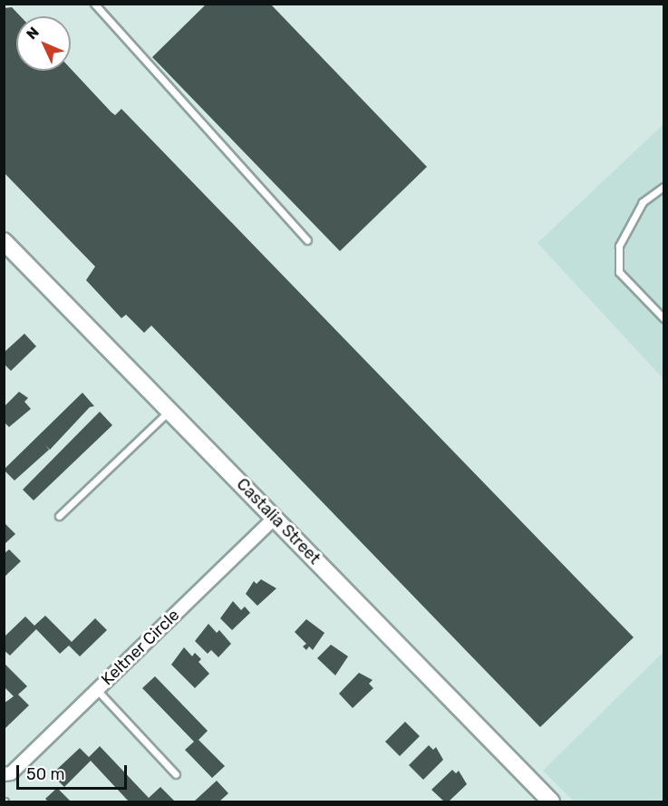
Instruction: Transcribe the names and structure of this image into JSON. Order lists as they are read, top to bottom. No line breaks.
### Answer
{"streets":{"street":["Castalia Street","Keltner Circle"]},"crossings":[["Castalia Street","Keltner Circle"]],"scale_bar":"50 m","north":"top left"}
